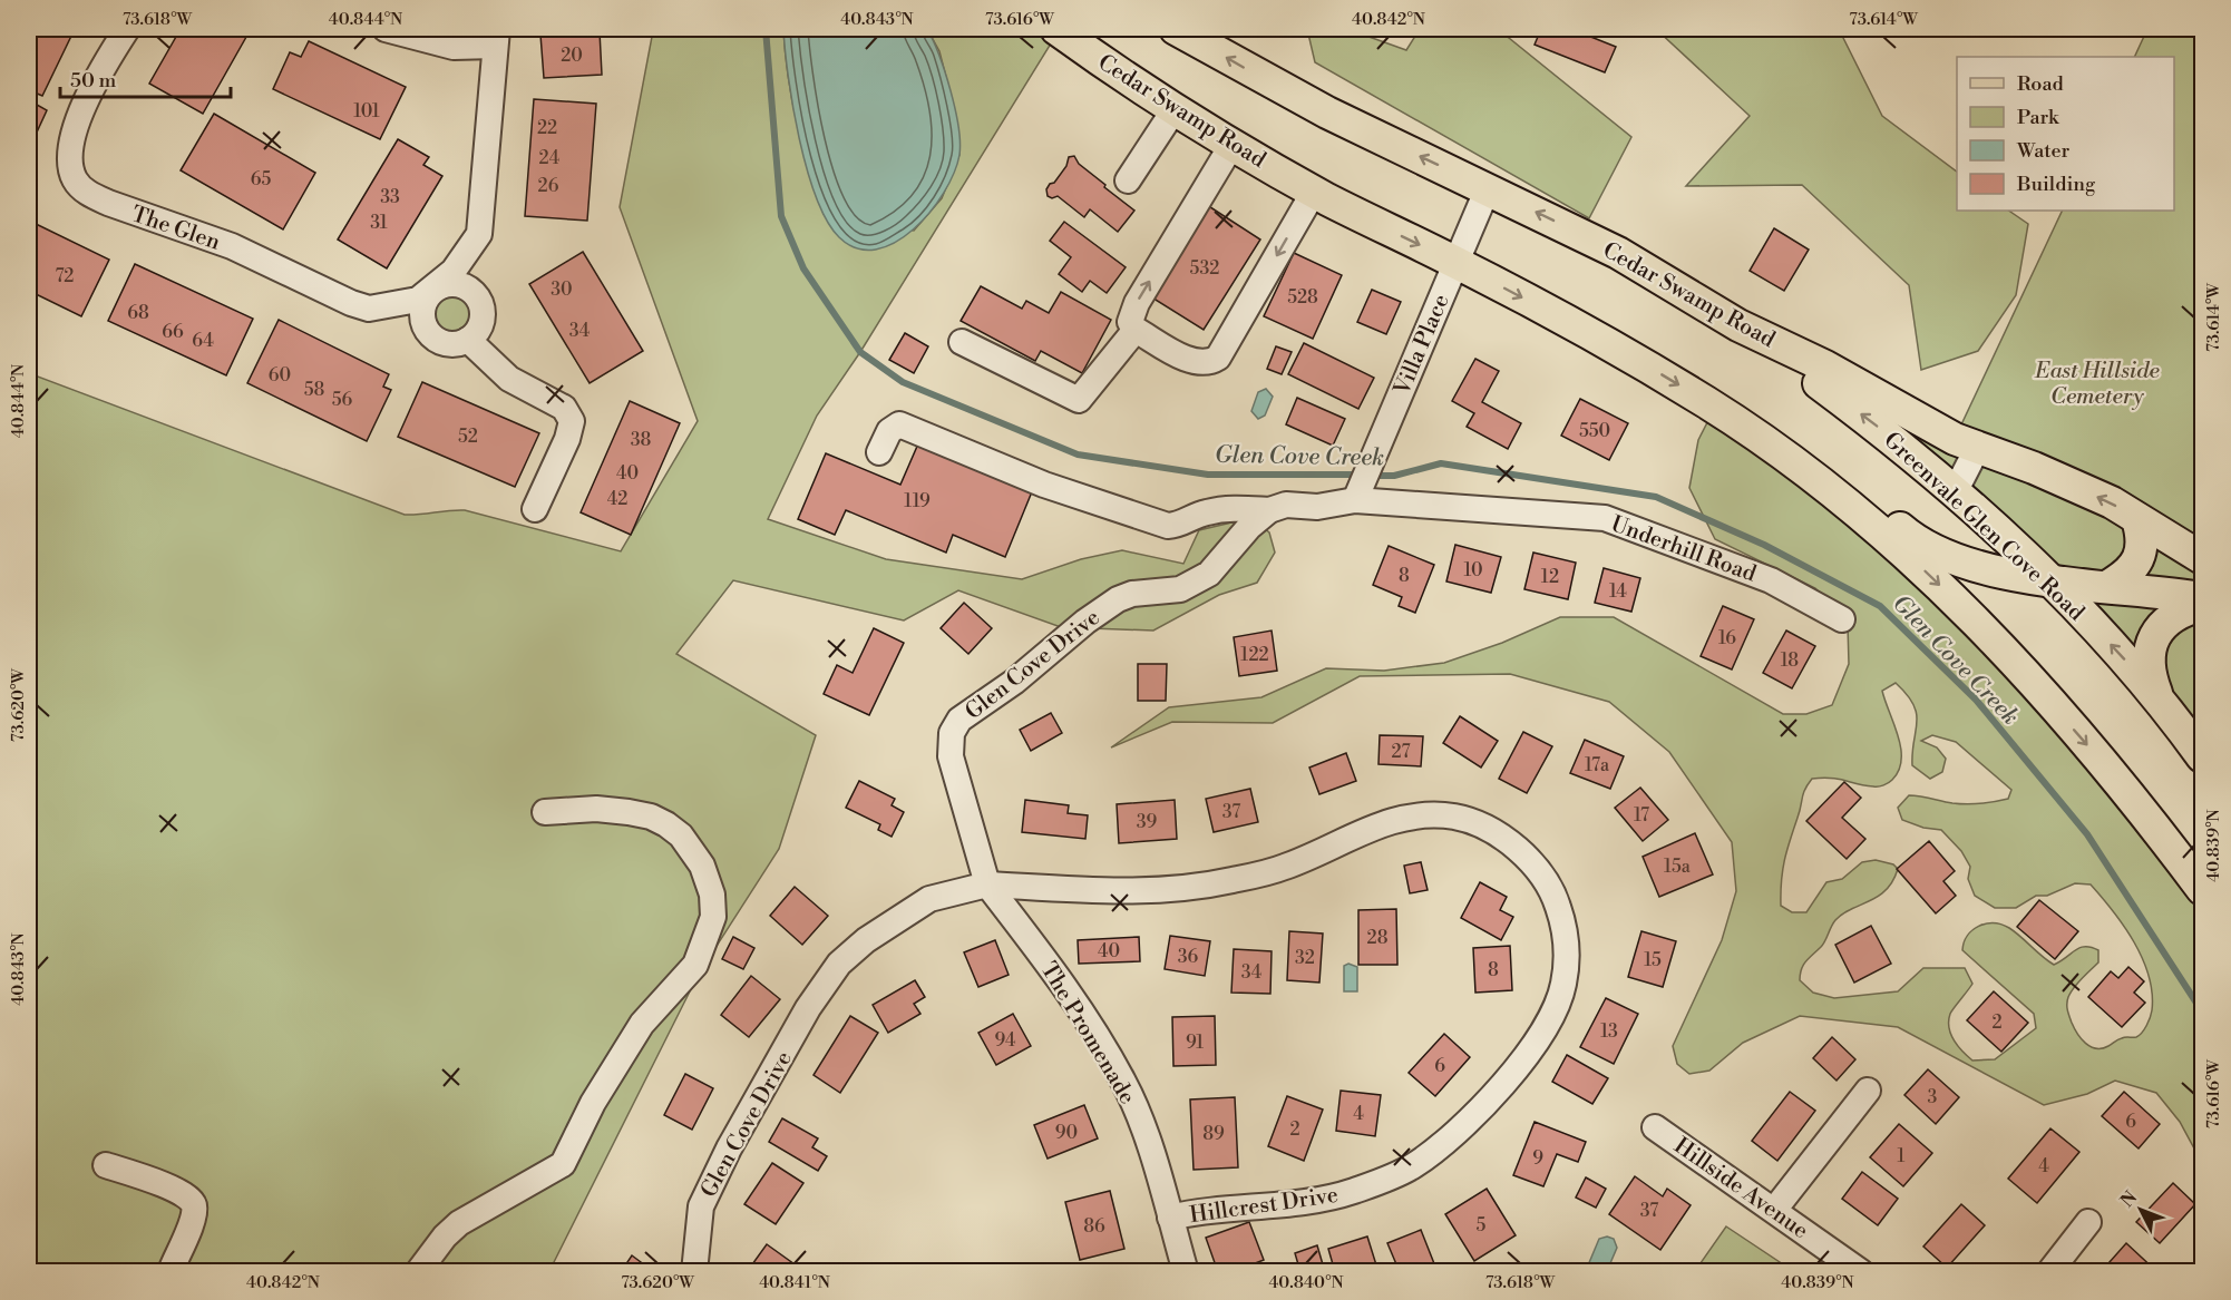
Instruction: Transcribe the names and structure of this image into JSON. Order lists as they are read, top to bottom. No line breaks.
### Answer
{"streets":{"main road":["Cedar Swamp Road","Greenvale Glen Cove Road"],"street":["The Glen","Villa Place","Underhill Road","Glen Cove Drive","The Promenade","Hillside Avenue","Hillcrest Drive"]},"crossings":[["Cedar Swamp Road","Villa Place"],["Cedar Swamp Road","Greenvale Glen Cove Road"],["Villa Place","Underhill Road"],["Glen Cove Drive","The Promenade"],["Glen Cove Drive","Hillcrest Drive"],["The Promenade","Hillcrest Drive"]],"water":["Glen Cove Creek"],"parks":["East Hillside Cemetery"],"house_numbers":["20","101","22","24","65","26","33","31","532","72","30","528","68","34","66","64","60","58","56","550","52","38","40","42","119","10","8","12","14","16","122","18","27","17a","37","17","39","15a","28","40","36","32","15","8","34","2","13","94","91","6","3","4","6","2","90","89","1","9","4","37","5","86"],"legend":["Road","Park","Water","Building"],"scale_bar":"50 m","north":"top left","coordinates":["73.618°W","40.844°N","40.843°N","73.616°W","40.842°N","73.614°W","73.620°W","40.839°N","40.841°N","40.840°N"]}
